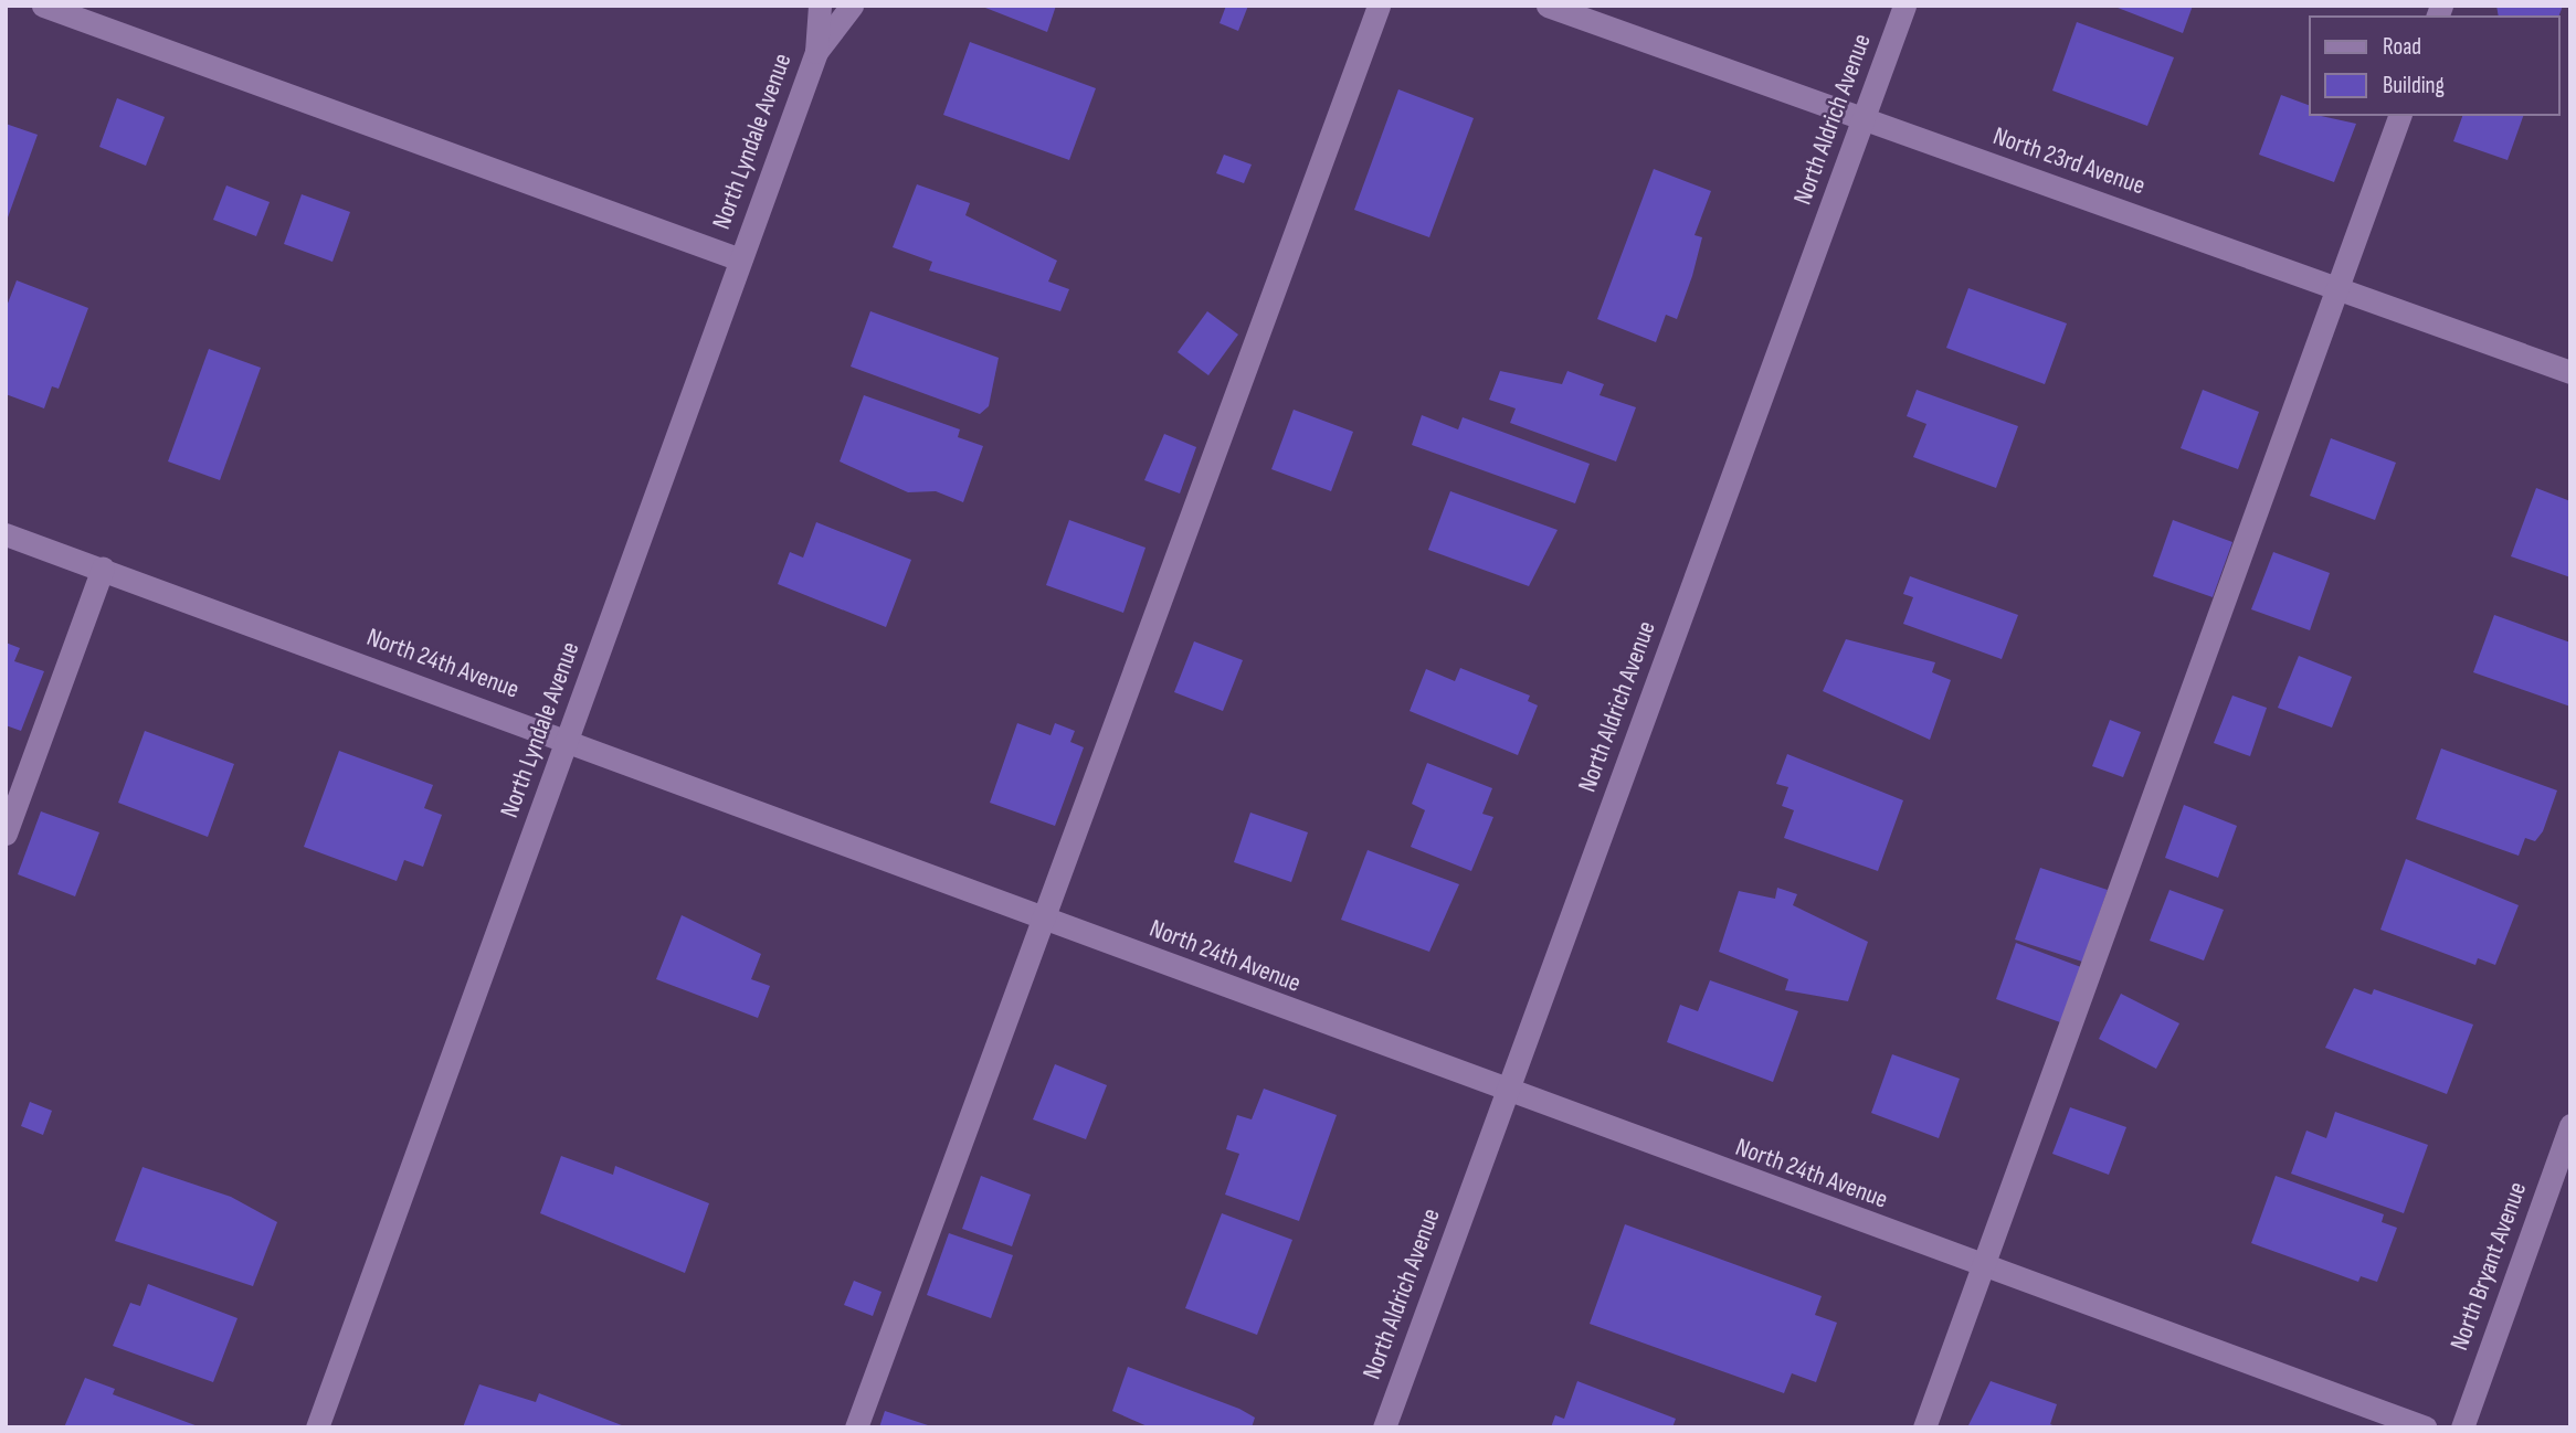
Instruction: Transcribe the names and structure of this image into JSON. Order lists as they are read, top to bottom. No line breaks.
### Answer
{"streets":{"street":["North Aldrich Avenue","North Lyndale Avenue","North 23rd Avenue","North 24th Avenue","North Bryant Avenue"]},"crossings":[["North Aldrich Avenue","North 23rd Avenue"],["North Aldrich Avenue","North 24th Avenue"],["North Lyndale Avenue","North 24th Avenue"]],"legend":["Road","Building"]}
